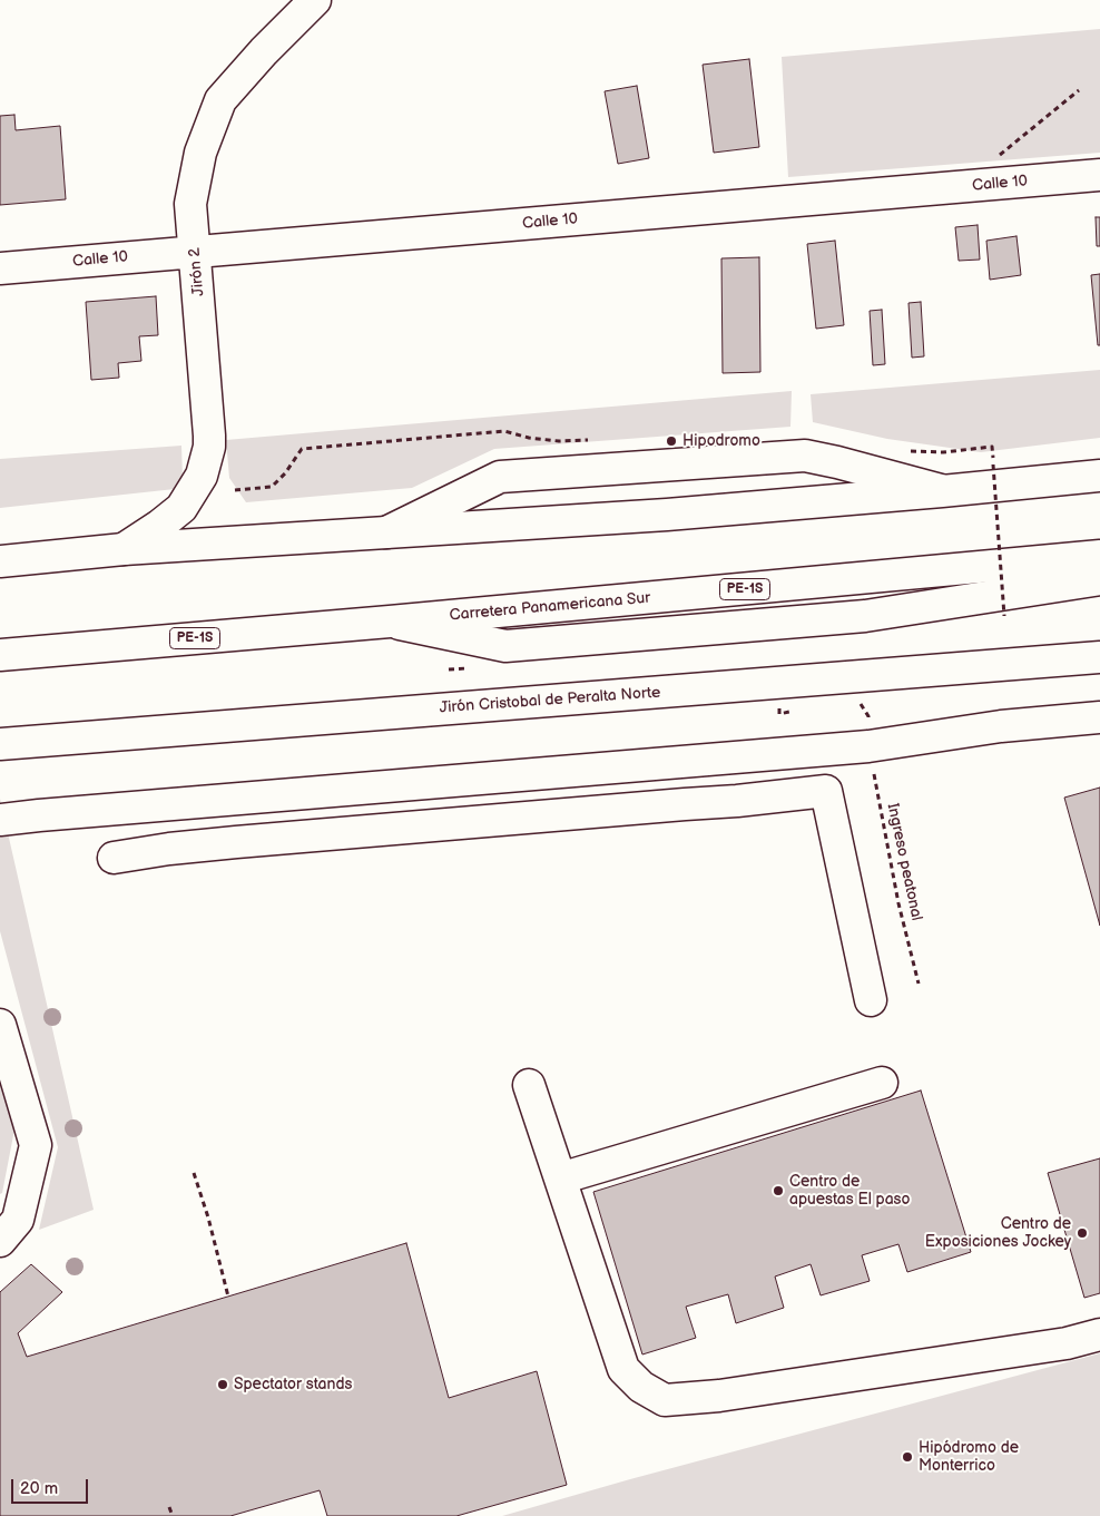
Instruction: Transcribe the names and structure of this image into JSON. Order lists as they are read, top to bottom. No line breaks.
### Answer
{"streets":{"main road":["Calle 10","Jirón 2","PE-1S","Carretera Panamericana Sur","Jirón Cristobal de Peralta Norte"],"path":["Ingreso peatonal"]},"crossings":[["Calle 10","Jirón 2"]],"places":["Hipodromo","Centro de apuestas El paso","Centro de Exposiciones Jockey","Spectator stands","Hipódromo de Monterrico"],"scale_bar":"20 m"}
